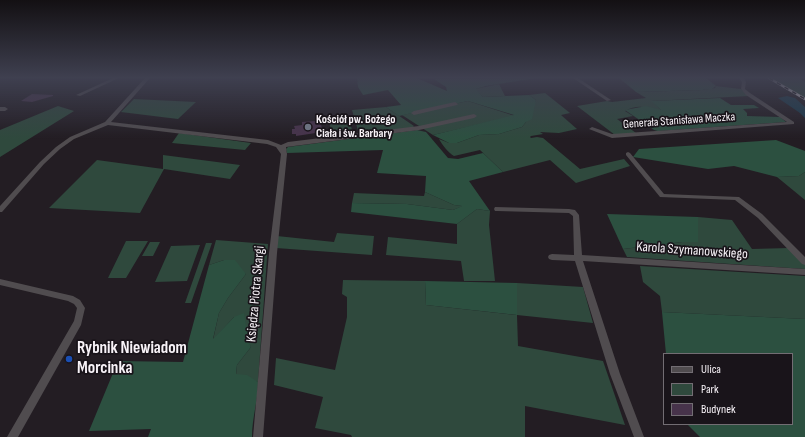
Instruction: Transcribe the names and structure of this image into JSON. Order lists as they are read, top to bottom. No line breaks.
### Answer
{"streets":{"street":["Generała Stanisława Maczka","Karola Szymanowskiego","Księdza Piotra Skargi"]},"places":["Kościół pw. Bożego Ciała i św. Barbary","Rybnik Niewiadom Morcinka"],"legend":["Ulica","Park","Budynek"]}
